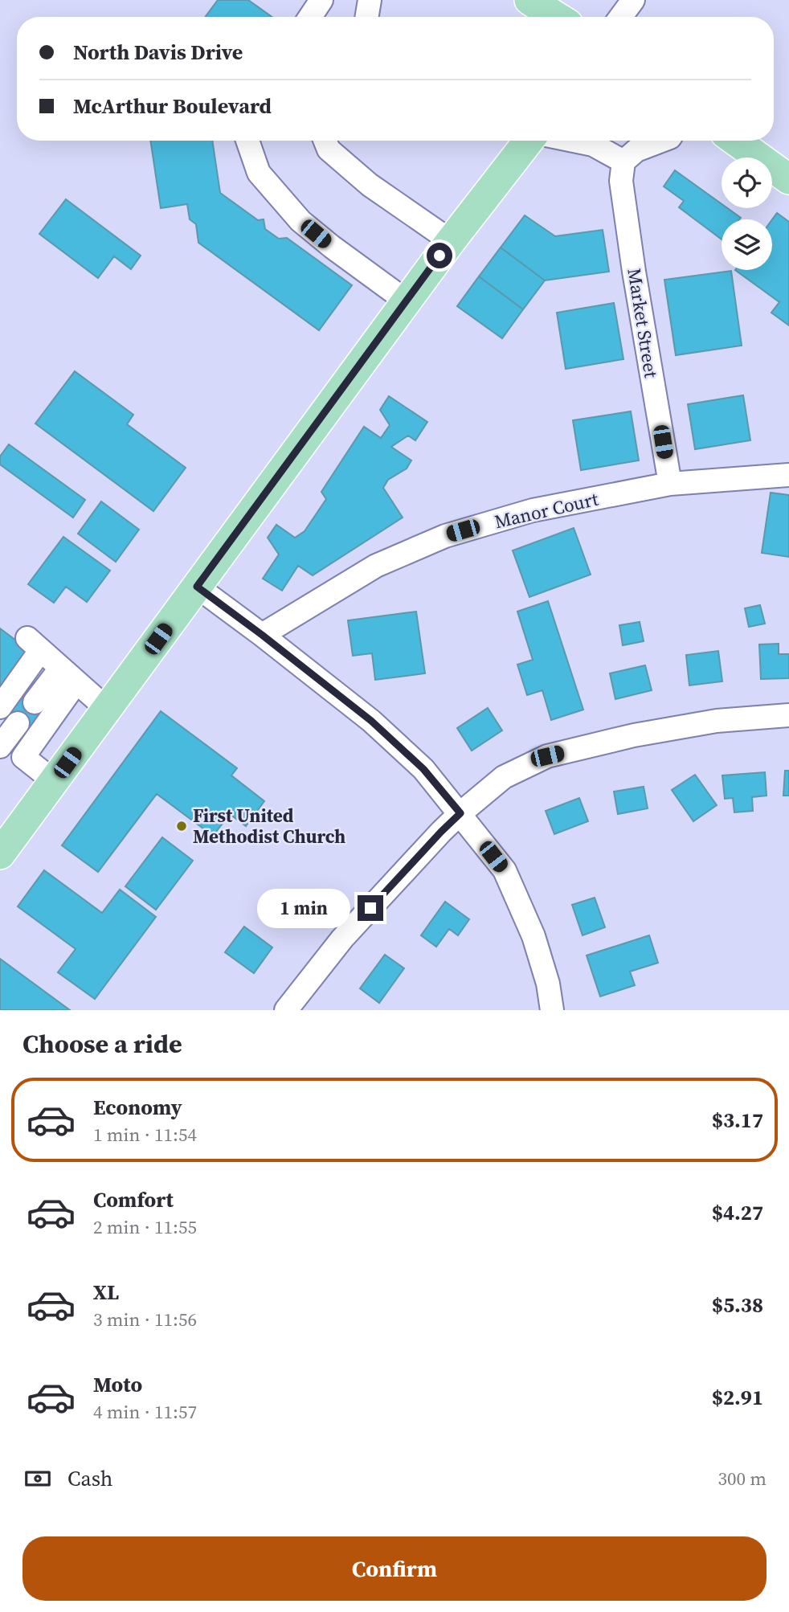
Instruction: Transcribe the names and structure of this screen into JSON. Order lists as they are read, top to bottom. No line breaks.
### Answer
{"streets":{"street":["Market Street","Manor Court"]},"crossings":[["Market Street","Manor Court"]],"places":["First United Methodist Church"],"page":{"banner":["North Davis Drive","McArthur Boulevard"],"bubble":"1 min","heading":"Choose a ride","list":[{"name":"Economy","note":"1 min · 11:54","value":"$3.17"},{"name":"Comfort","note":"2 min · 11:55","value":"$4.27"},{"name":"XL","note":"3 min · 11:56","value":"$5.38"},{"name":"Moto","note":"4 min · 11:57","value":"$2.91"}],"pay":["Cash","300 m"],"buttons":"Confirm"}}
